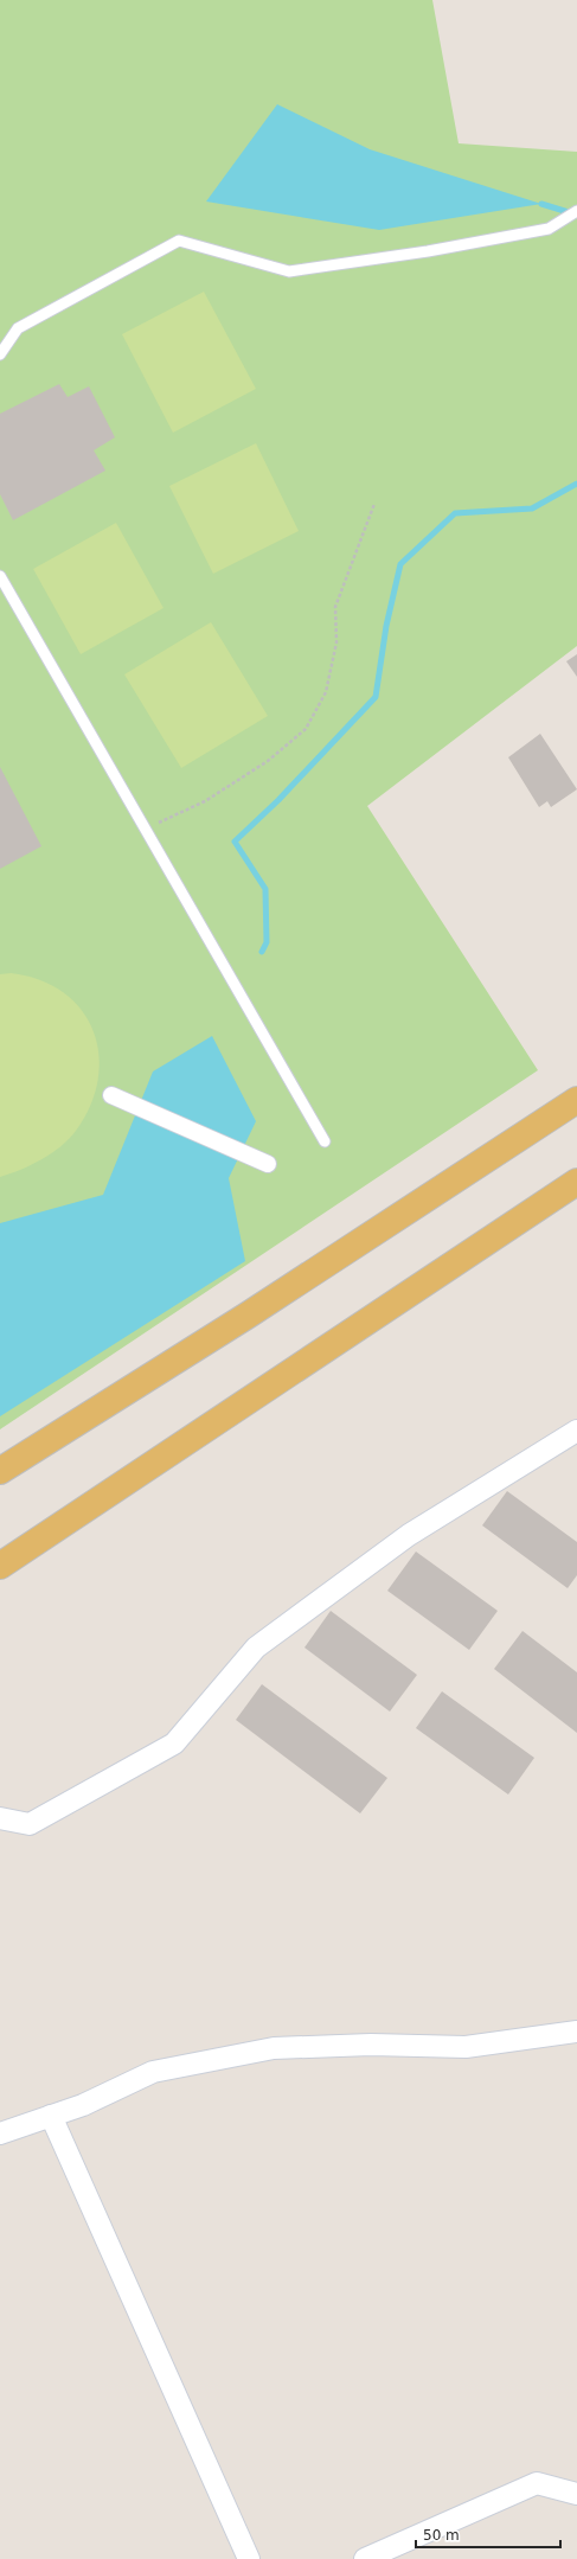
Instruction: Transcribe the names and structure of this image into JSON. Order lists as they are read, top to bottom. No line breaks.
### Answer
{"scale_bar":"50 m"}
